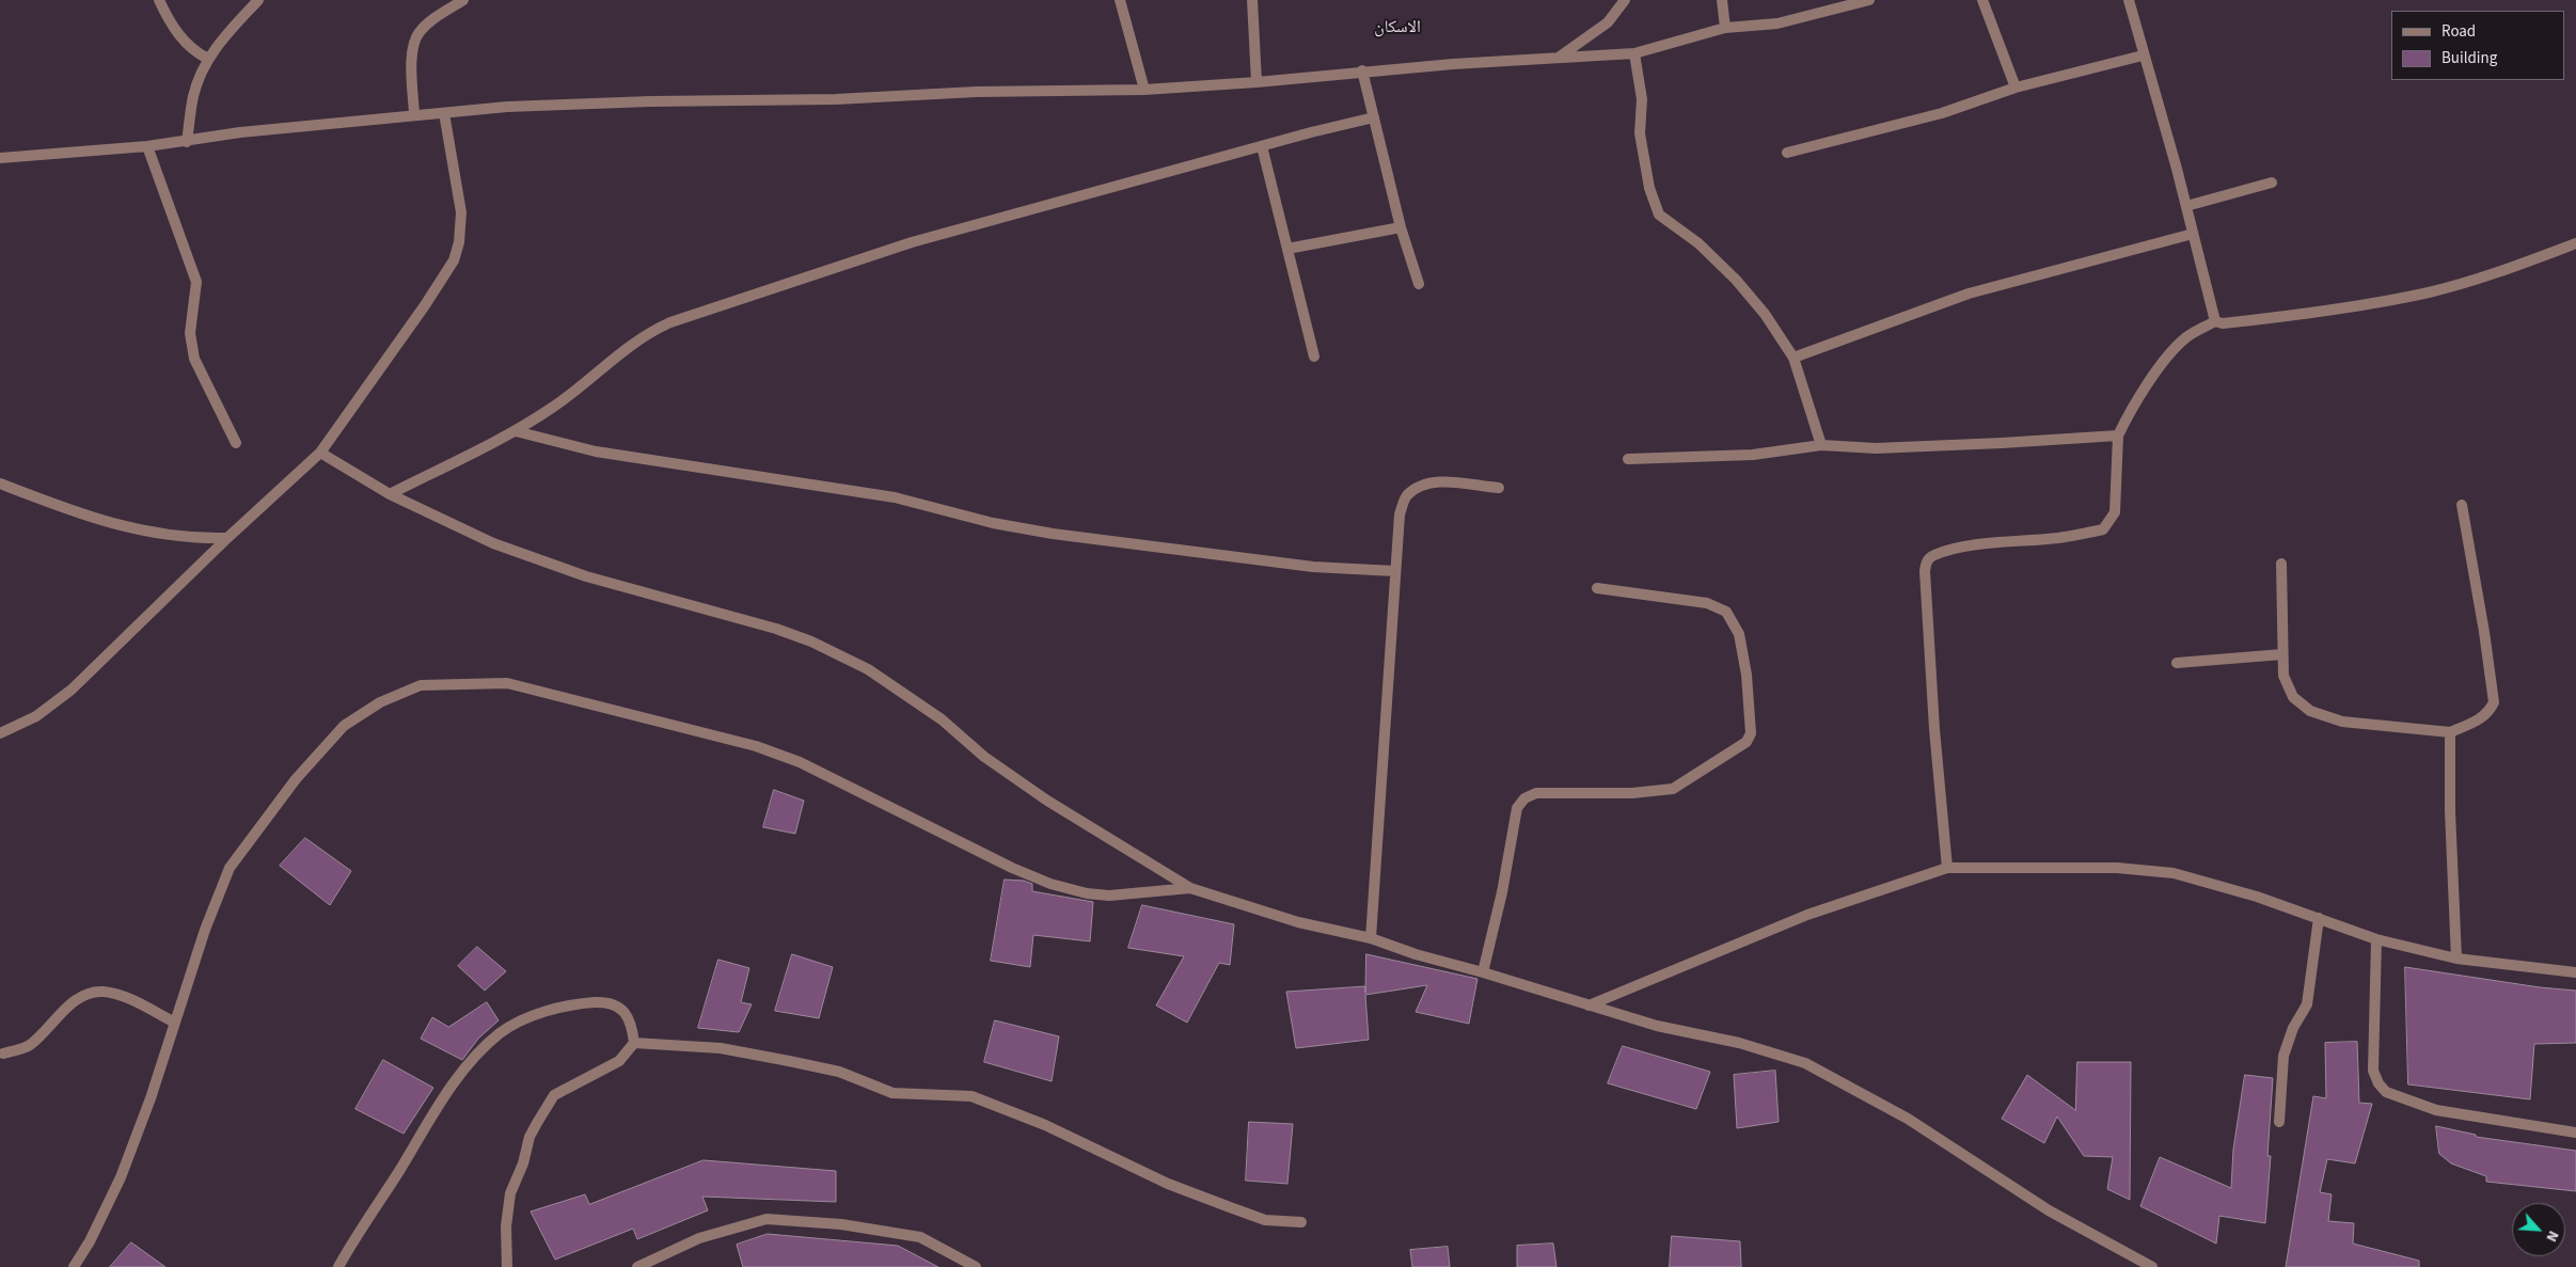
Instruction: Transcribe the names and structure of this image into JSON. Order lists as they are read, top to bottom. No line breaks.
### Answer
{"districts":["الاسكان"],"legend":["Road","Building"],"north":"bottom right"}
